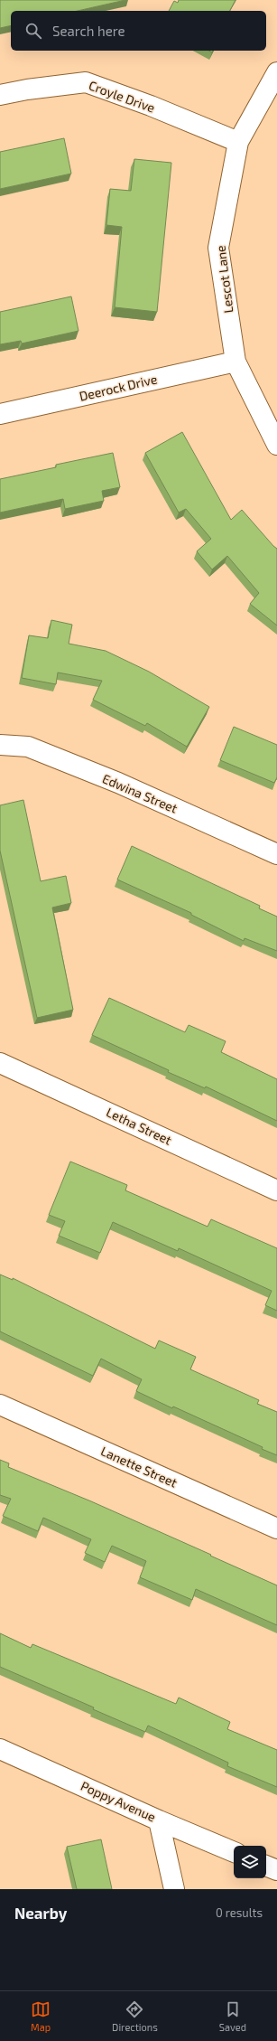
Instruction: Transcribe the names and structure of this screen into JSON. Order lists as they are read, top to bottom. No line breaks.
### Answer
{"streets":{"street":["Croyle Drive","Lescot Lane","Deerock Drive","Edwina Street","Letha Street","Lanette Street","Poppy Avenue"]},"crossings":[["Croyle Drive","Lescot Lane"],["Lescot Lane","Deerock Drive"]],"page":{"search":"Search here","heading":["Nearby","0 results"],"nav":["Map","Directions","Saved"]}}
